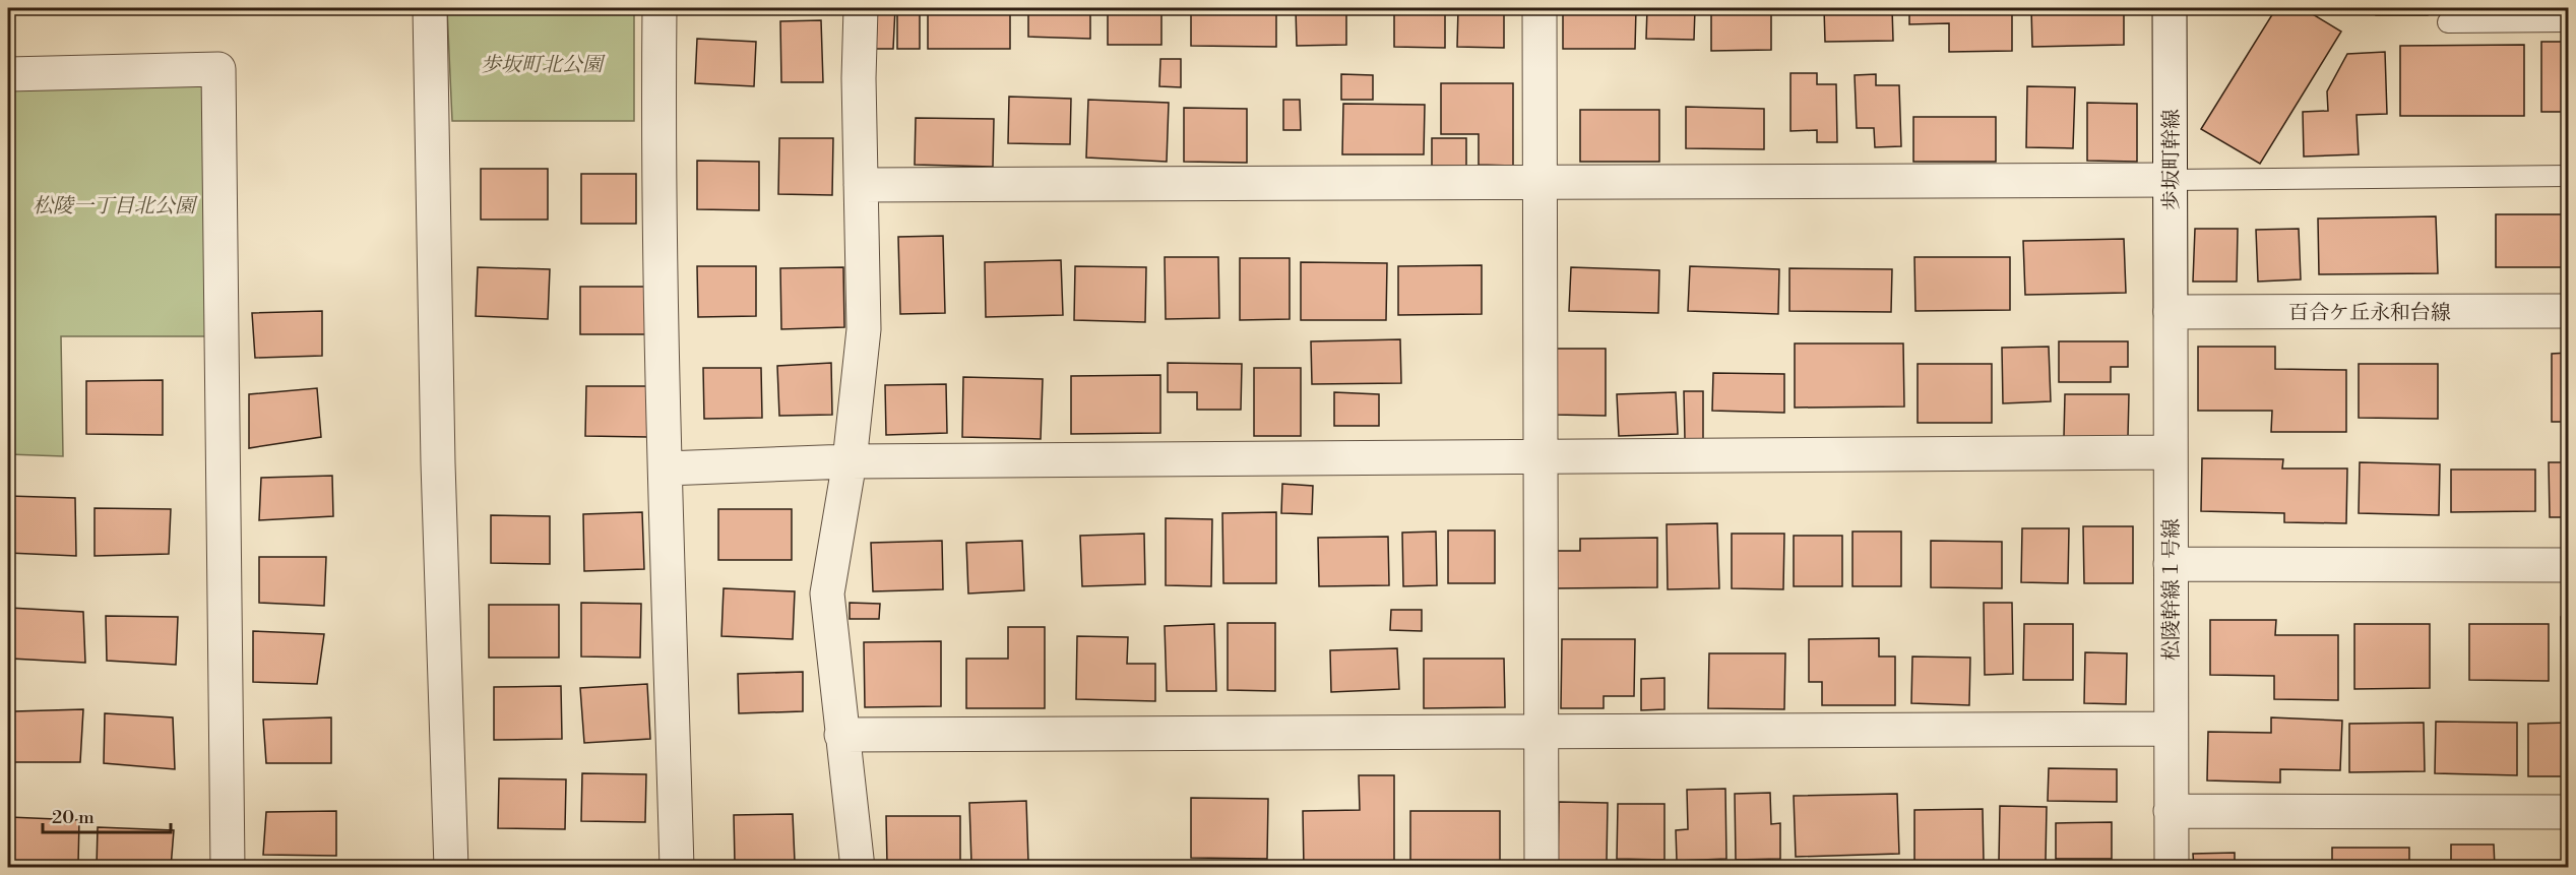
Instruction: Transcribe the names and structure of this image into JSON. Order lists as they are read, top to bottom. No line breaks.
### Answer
{"streets":{"street":["歩坂町幹線","百合ケ丘永和台線","松陵幹線１号線"]},"crossings":[["歩坂町幹線","百合ケ丘永和台線"],["歩坂町幹線","松陵幹線１号線"],["百合ケ丘永和台線","松陵幹線１号線"]],"parks":["歩坂町北公園","松陵一丁目北公園"],"scale_bar":"20 m"}
